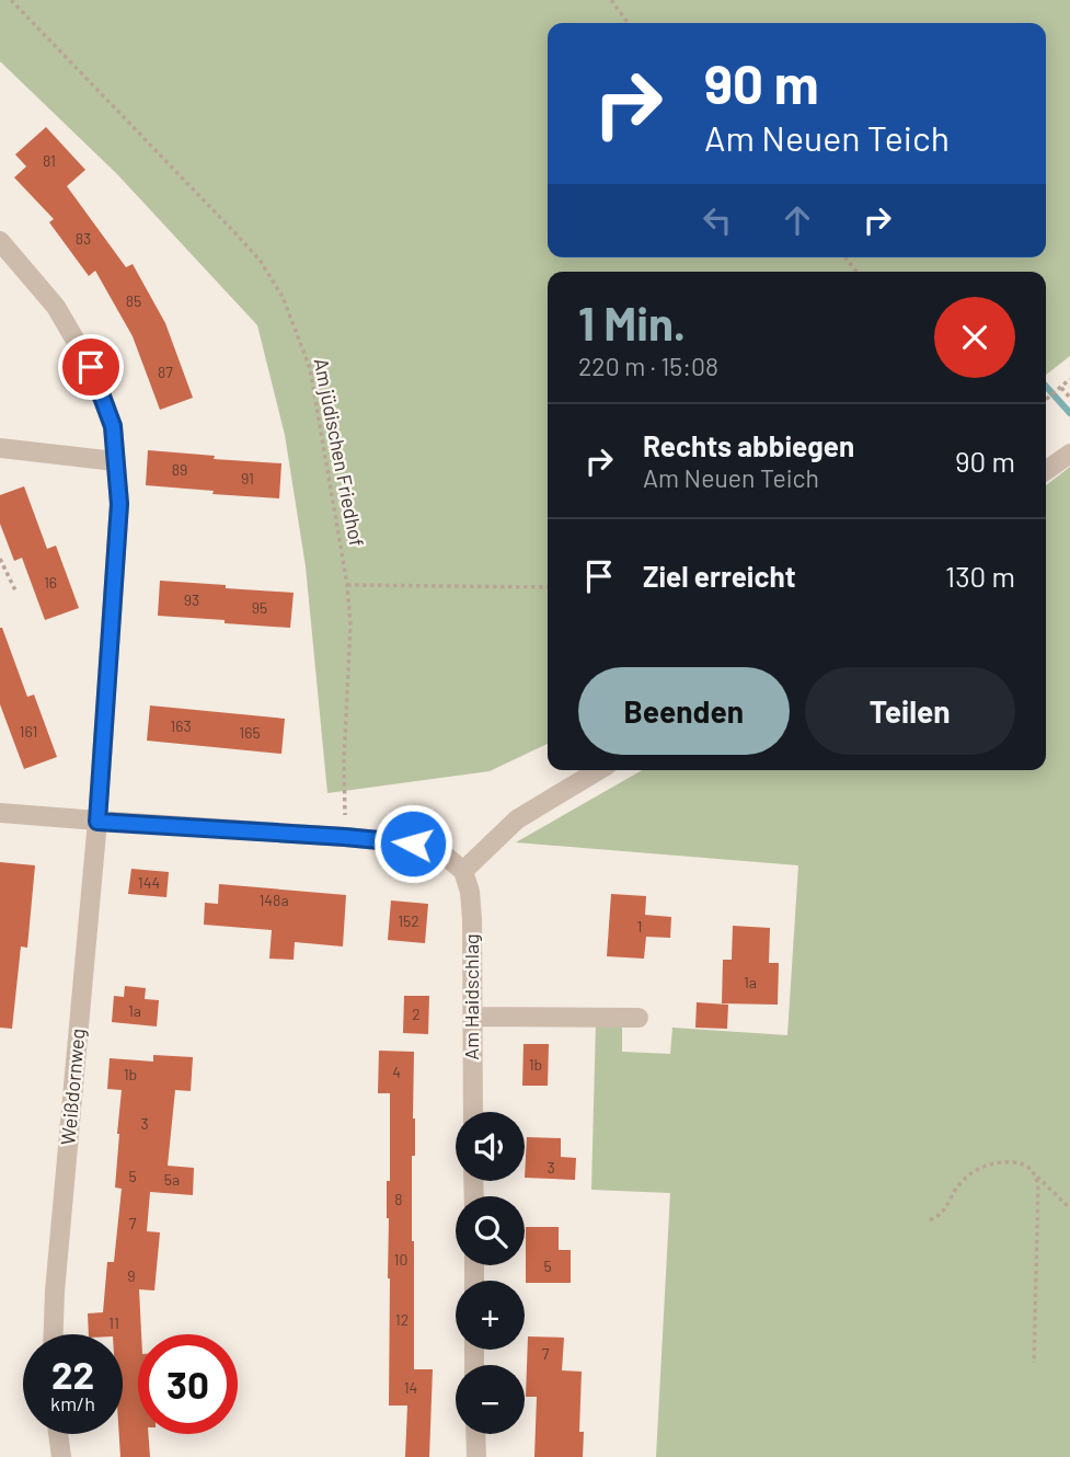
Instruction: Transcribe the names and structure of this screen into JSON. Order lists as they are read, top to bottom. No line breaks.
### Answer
{"streets":{"street":["Am Haidschlag","Weißdornweg"],"path":["Am jüdischen Friedhof"]},"house_numbers":["81","83","85","87","89","91","16","93","95","163","161","165","144","148a","152","1","1a","1a","2","1b","4","1b","3","3","5","5a","8","7","10","5","9","12","11","7","14"],"page":{"turn":["90 m","Am Neuen Teich"],"heading":["1 Min.","220 m · 15:08"],"list":[{"name":"Rechts abbiegen","note":"Am Neuen Teich","value":"90 m"},{"name":"Ziel erreicht","value":"130 m"}],"buttons":["Beenden","Teilen"],"map_buttons":["+","−"],"speed":"22 km/h","limit":"30"}}
